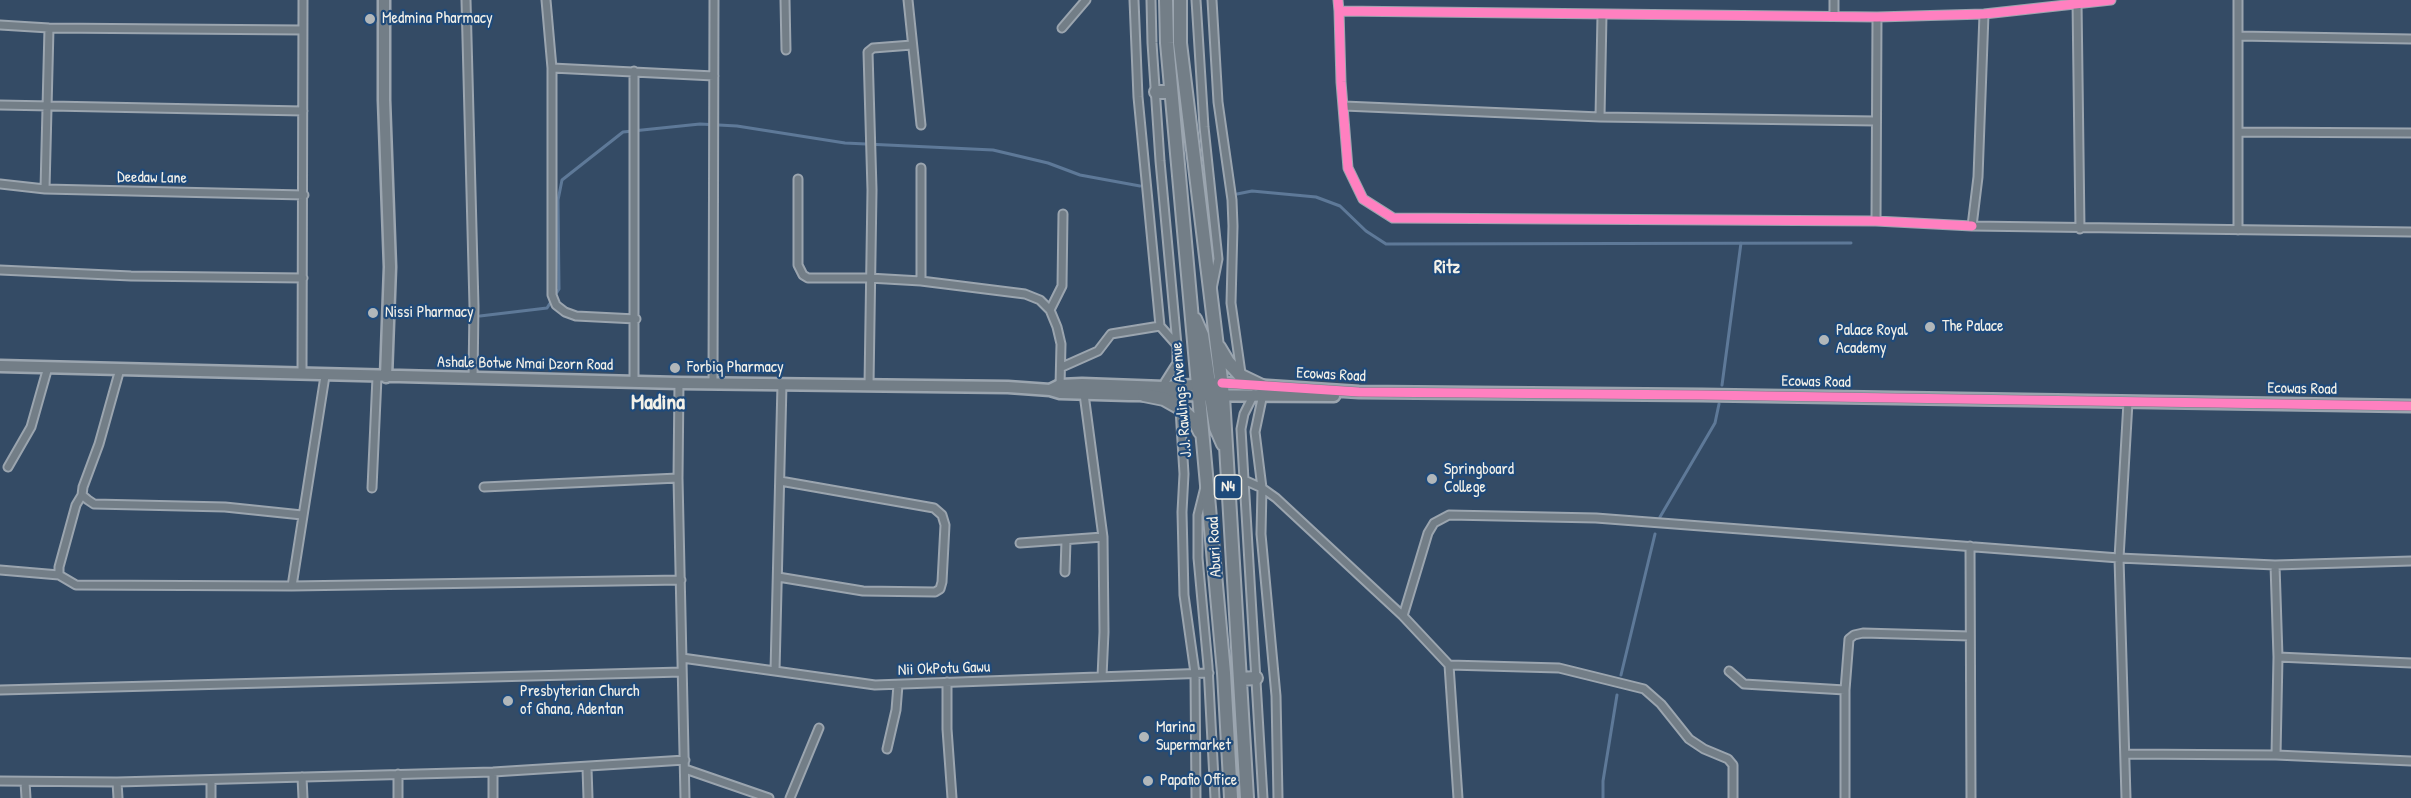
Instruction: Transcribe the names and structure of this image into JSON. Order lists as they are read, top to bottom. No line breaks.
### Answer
{"streets":{"highway":["J.J. Rawlings Avenue","N4","Aburi Road"],"street":["Deedaw Lane","Ashale Botwe Nmai Dzorn Road","Ecowas Road","Nii OkPotu Gawu"]},"crossings":[["Ashale Botwe Nmai Dzorn Road","Ecowas Road"],["Ecowas Road","J.J. Rawlings Avenue"],["Ecowas Road","Aburi Road"],["J.J. Rawlings Avenue","Aburi Road"],["N4","Aburi Road"]],"districts":["Ritz","Madina"],"places":["Medmina Pharmacy","Nissi Pharmacy","The Palace","Palace Royal Academy","Forbiq Pharmacy","Springboard College","Presbyterian Church of Ghana, Adentan","Marina Supermarket","Papafio Office"]}
